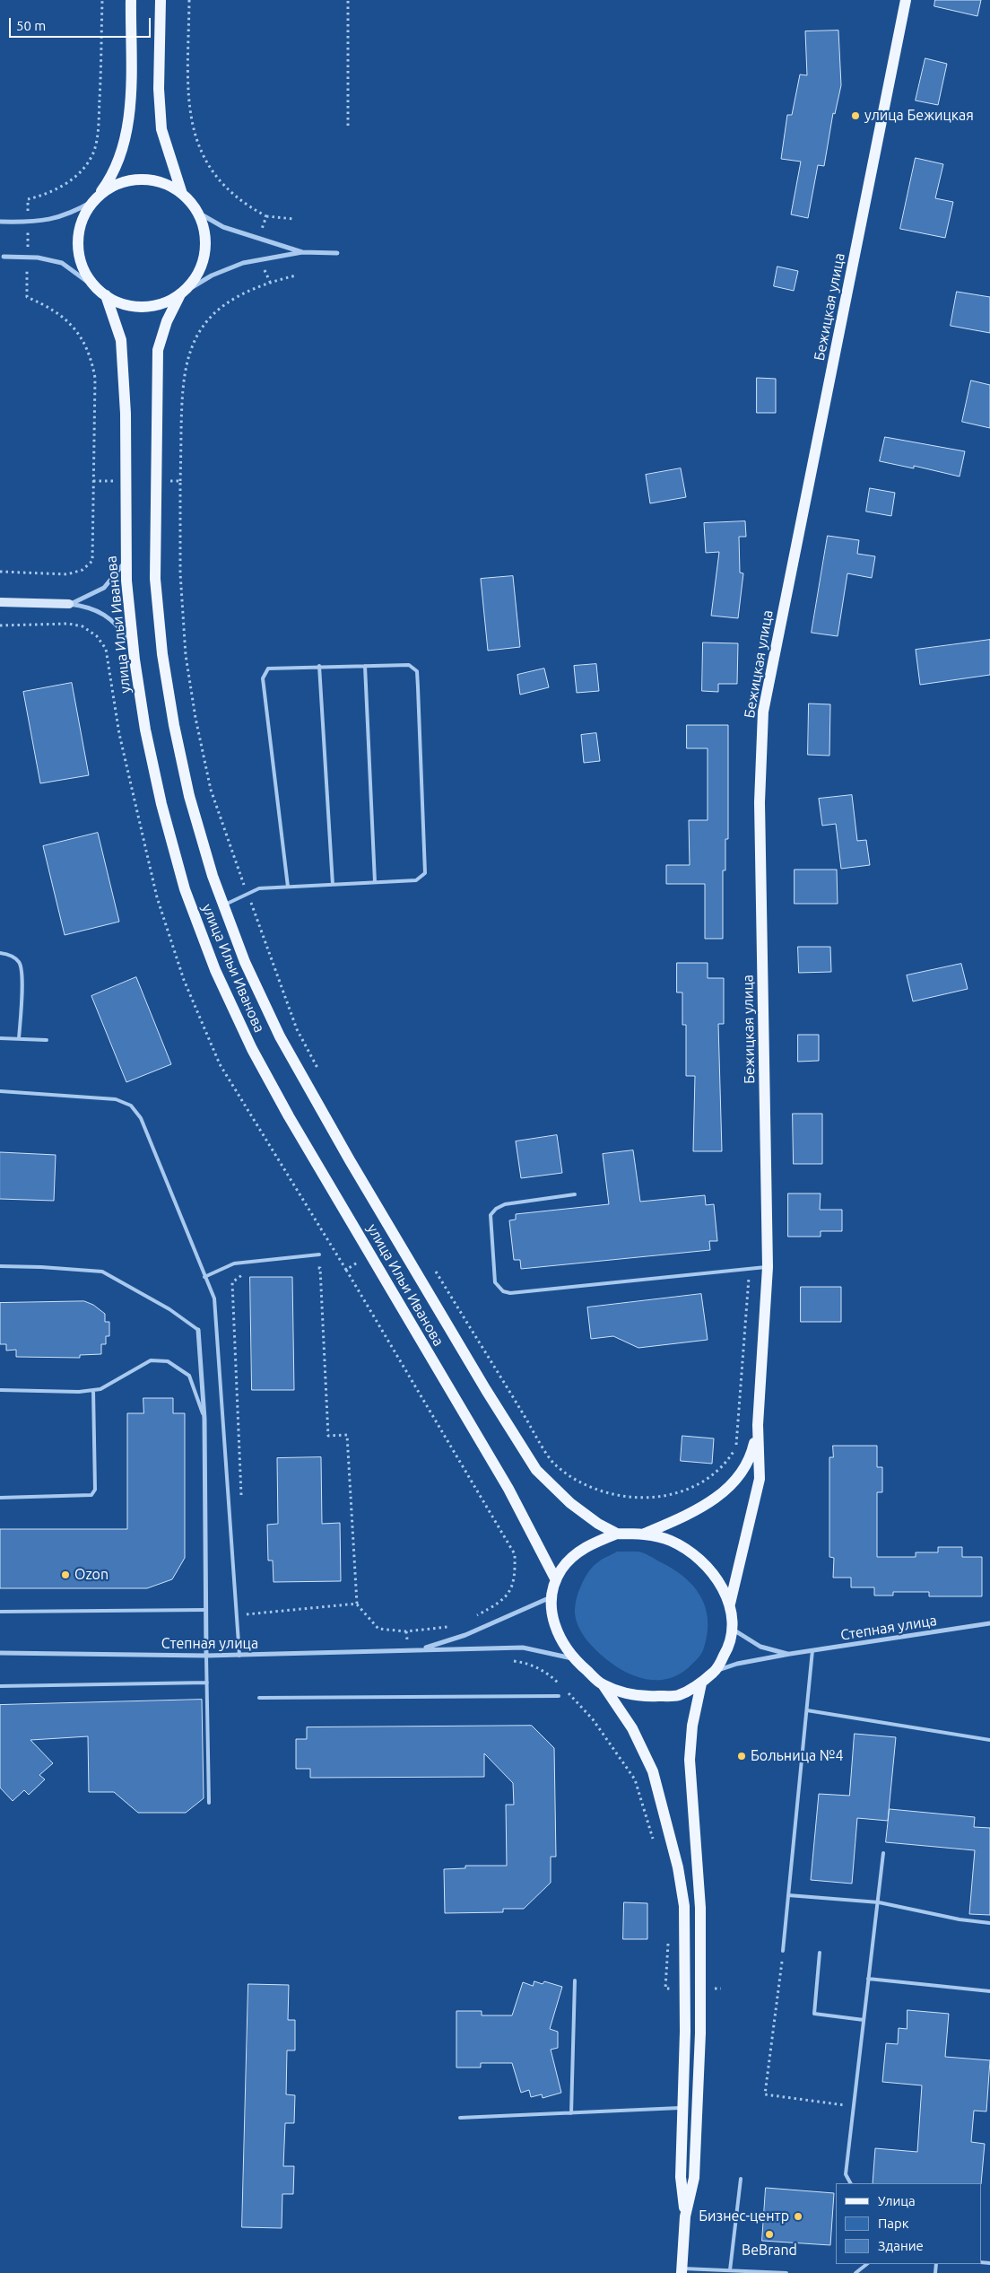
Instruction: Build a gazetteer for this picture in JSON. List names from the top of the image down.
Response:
{
  "streets": {
    "main road": ["Бежицкая улица", "улица Ильи Иванова"],
    "street": ["Степная улица"]
  },
  "places": [
    "улица Бежицкая",
    "Ozon",
    "Больница №4",
    "Бизнес-центр",
    "BeBrand"
  ],
  "legend": ["Улица", "Парк", "Здание"],
  "scale_bar": "50 m"
}
